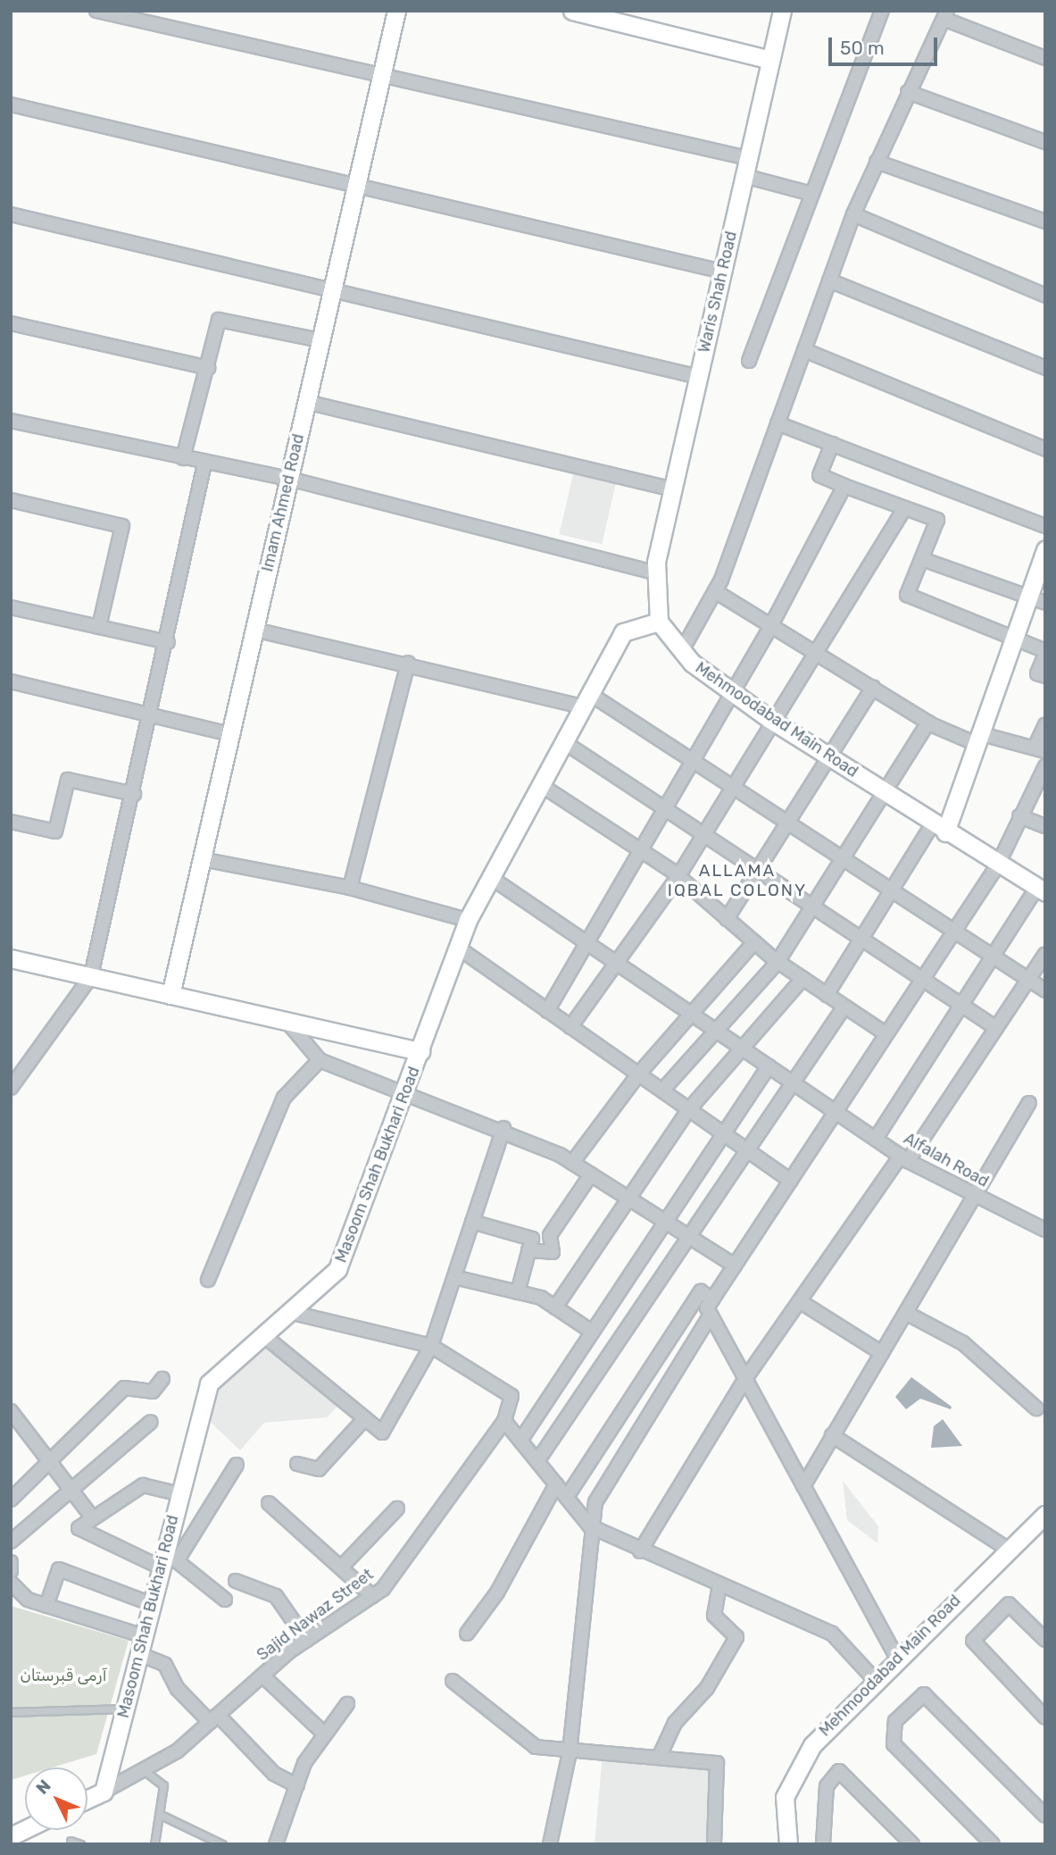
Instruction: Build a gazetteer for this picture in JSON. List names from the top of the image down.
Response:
{
  "streets": {
    "street": [
      "Waris Shah Road",
      "Imam Ahmed Road",
      "Mehmoodabad Main Road",
      "Alfalah Road",
      "Masoom Shah Bukhari Road",
      "Sajid Nawaz Street"
    ]
  },
  "crossings": [
    ["Mehmoodabad Main Road", "Masoom Shah Bukhari Road"],
    ["Alfalah Road", "Masoom Shah Bukhari Road"],
    ["Masoom Shah Bukhari Road", "Sajid Nawaz Street"]
  ],
  "districts": ["ALLAMA IQBAL COLONY"],
  "parks": ["آرمی قبرستان"],
  "scale_bar": "50 m",
  "north": "top left"
}
